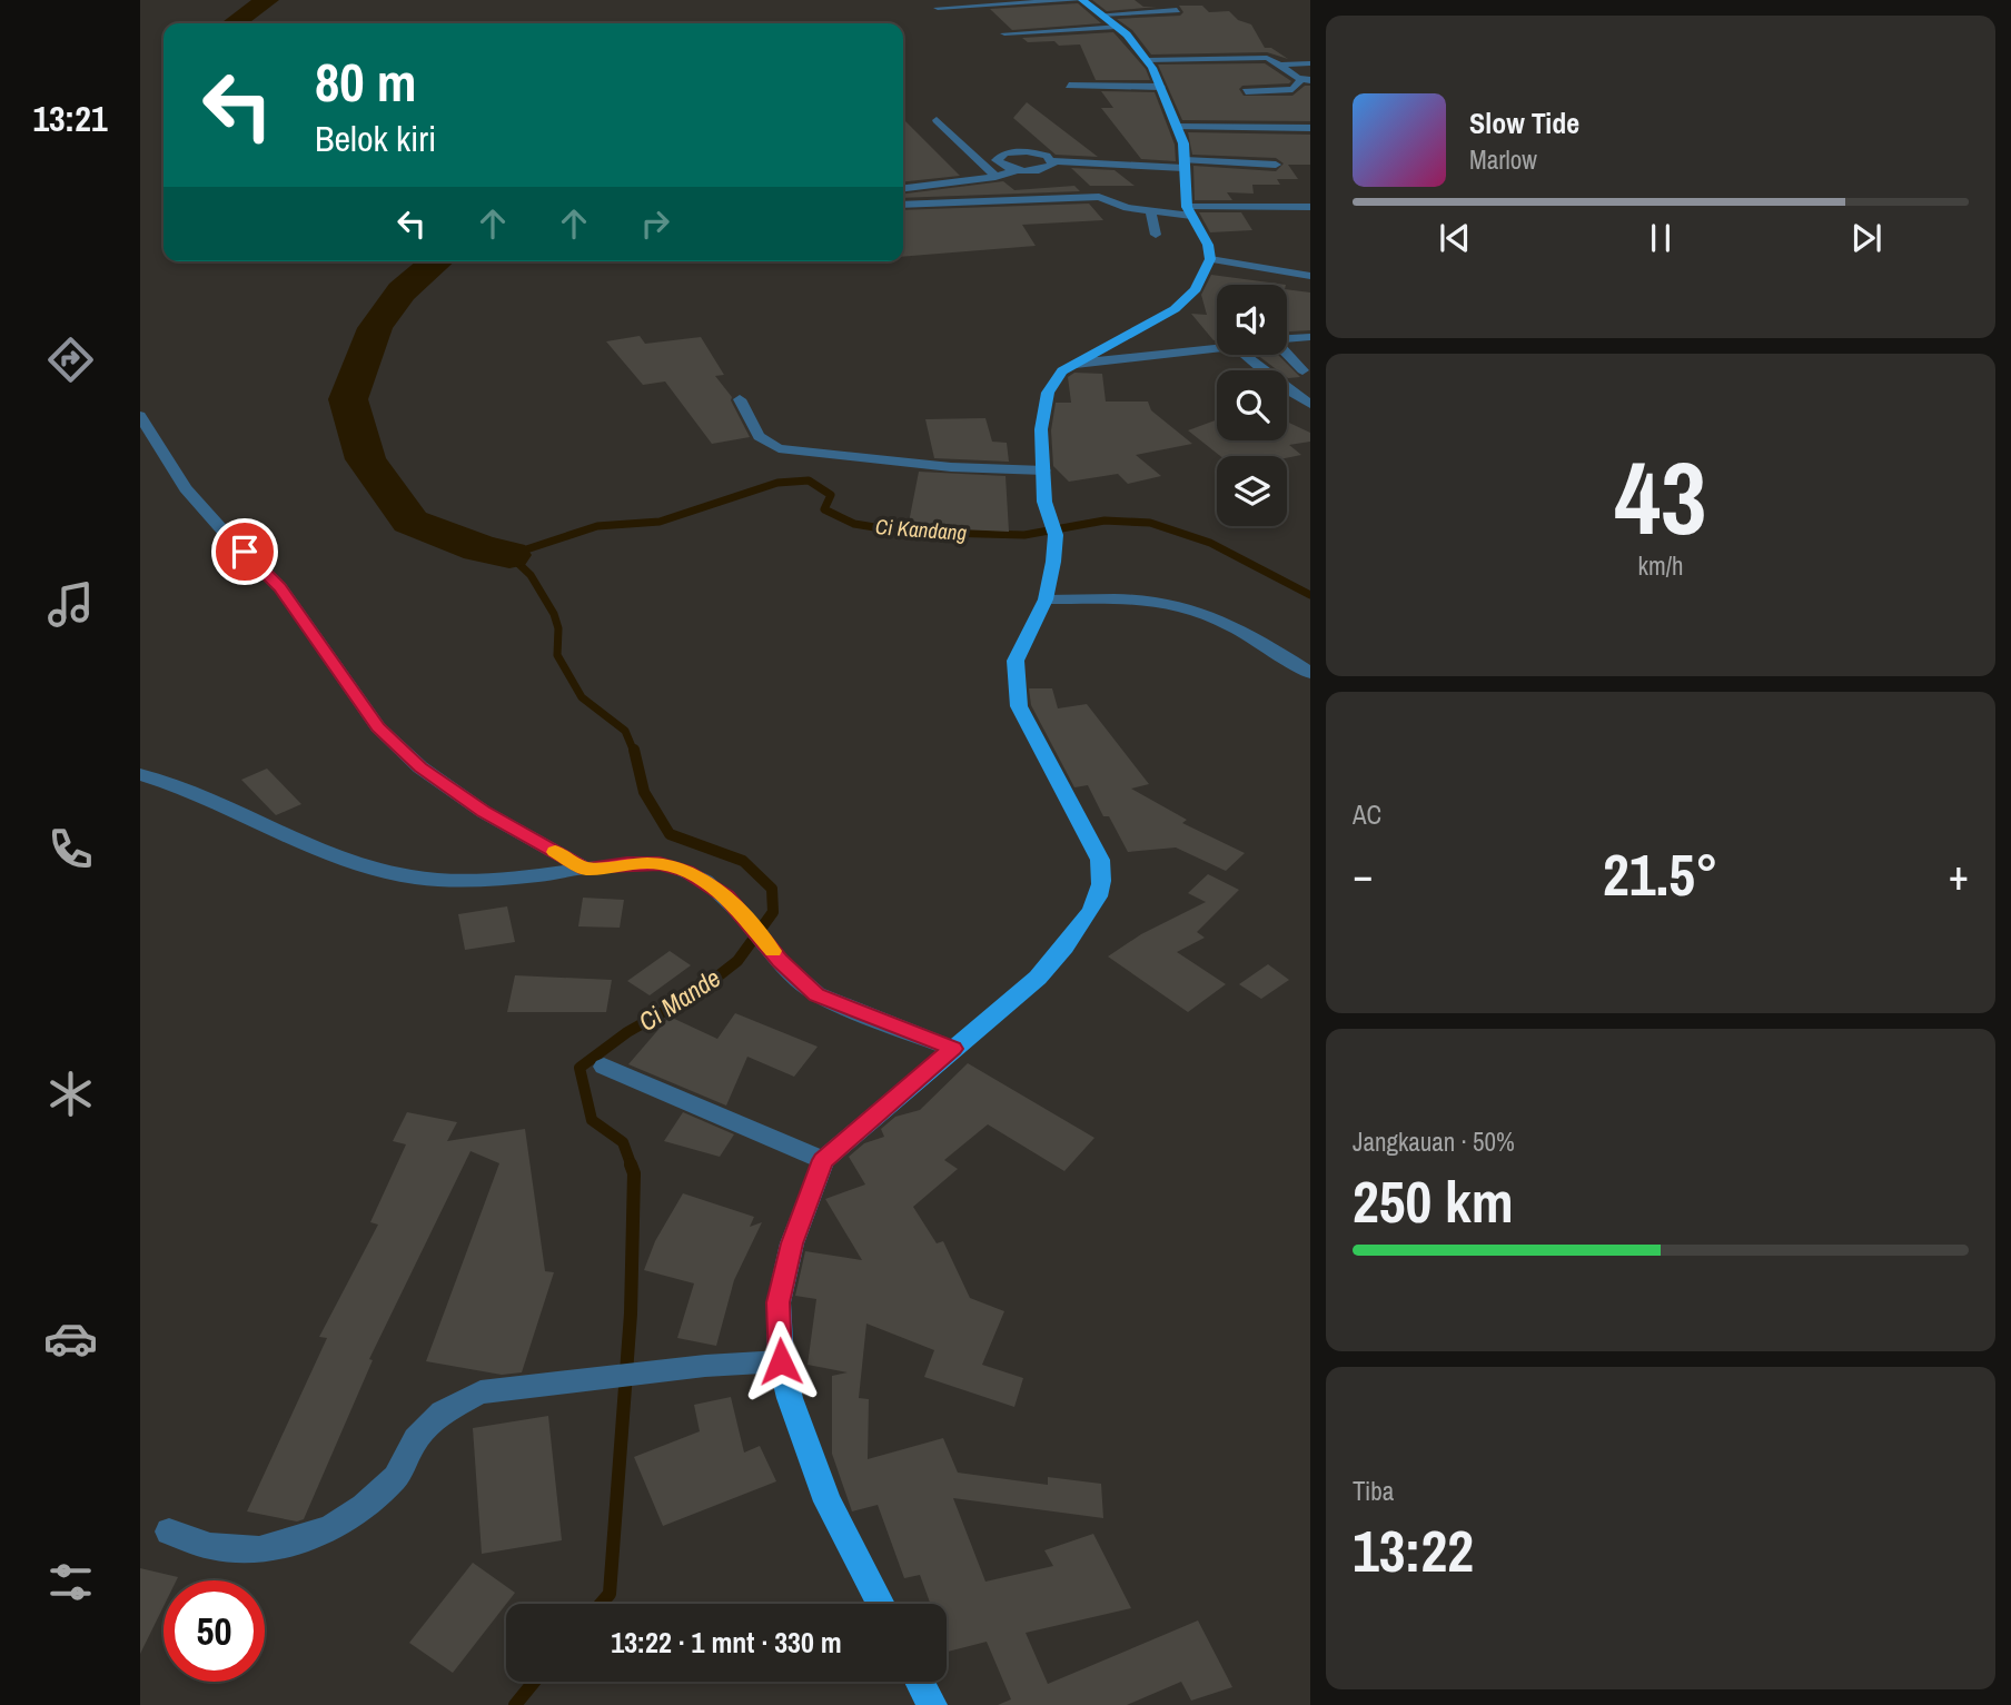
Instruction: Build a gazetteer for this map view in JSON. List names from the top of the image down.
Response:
{
  "water": ["Ci Kandang", "Ci Mande"],
  "page": {
    "tabs": "13:21",
    "turn": ["80 m", "Belok kiri"],
    "song": ["Slow Tide", "Marlow"],
    "tile": [
      ["43", "km/h"],
      "AC",
      ["Jangkauan · 50%", "250 km"],
      ["Tiba", "13:22"]
    ],
    "heat": ["−", "21.5°", "+"],
    "limit": "50",
    "trip": "13:22 · 1 mnt · 330 m"
  }
}
